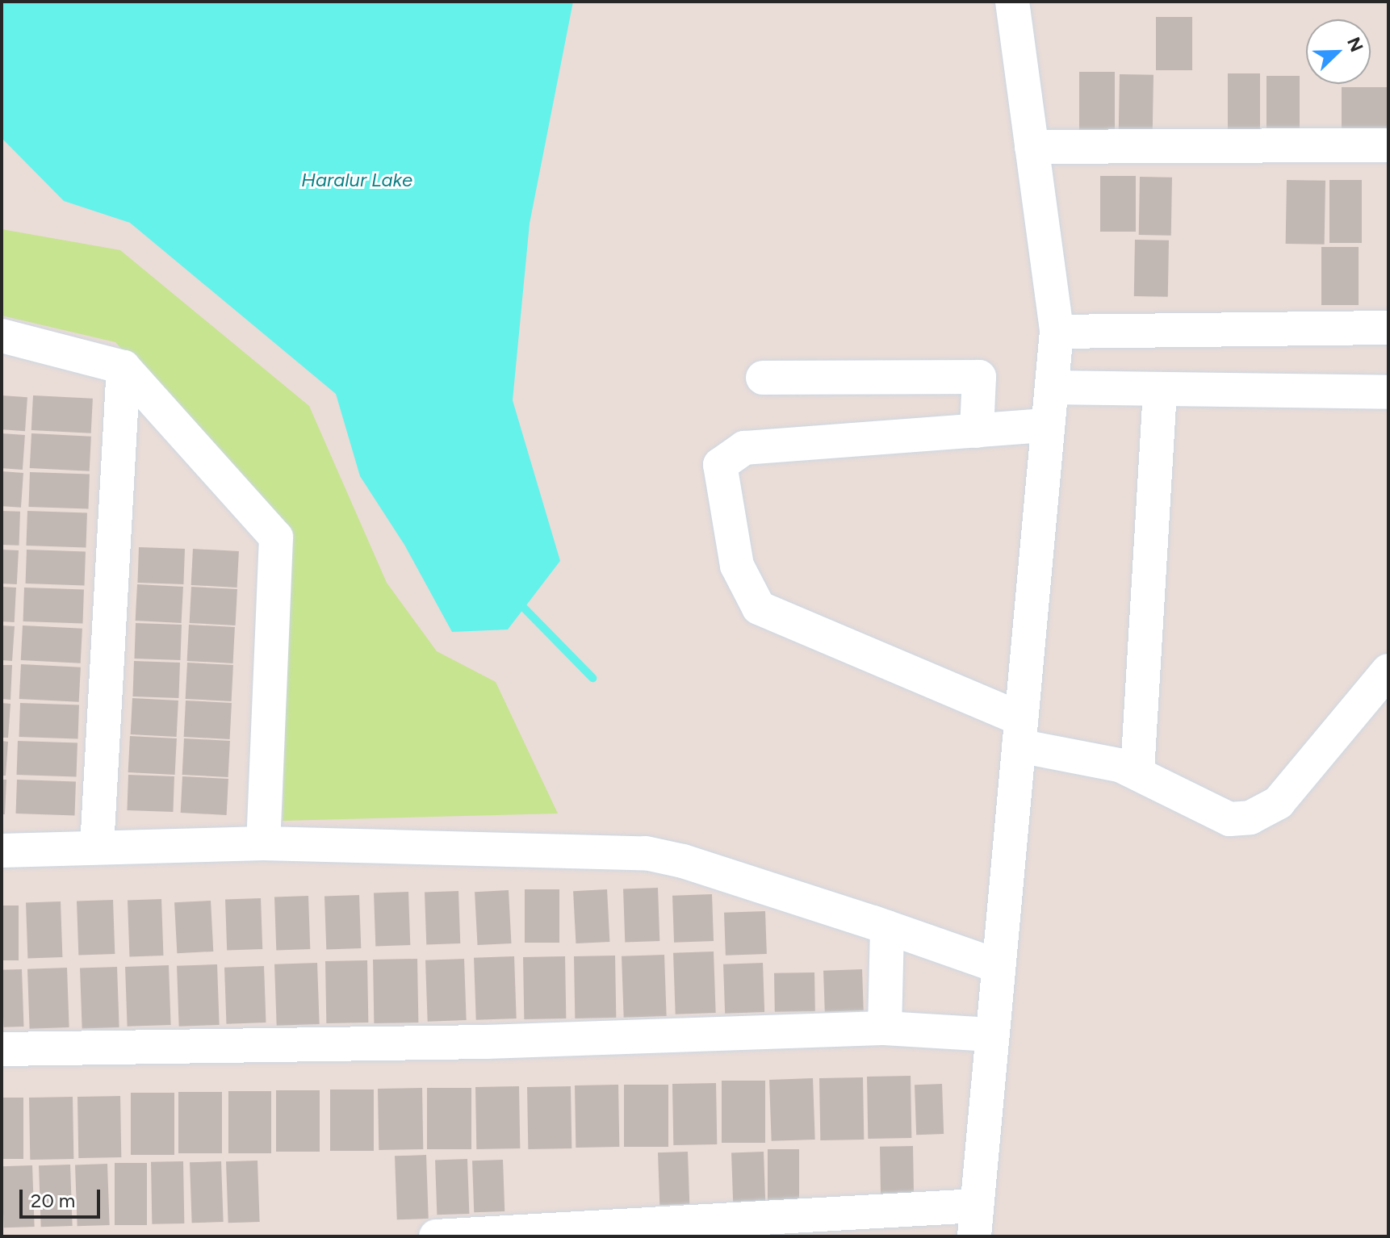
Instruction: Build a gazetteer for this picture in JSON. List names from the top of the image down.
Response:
{
  "water": ["Haralur Lake"],
  "scale_bar": "20 m",
  "north": "top right"
}
